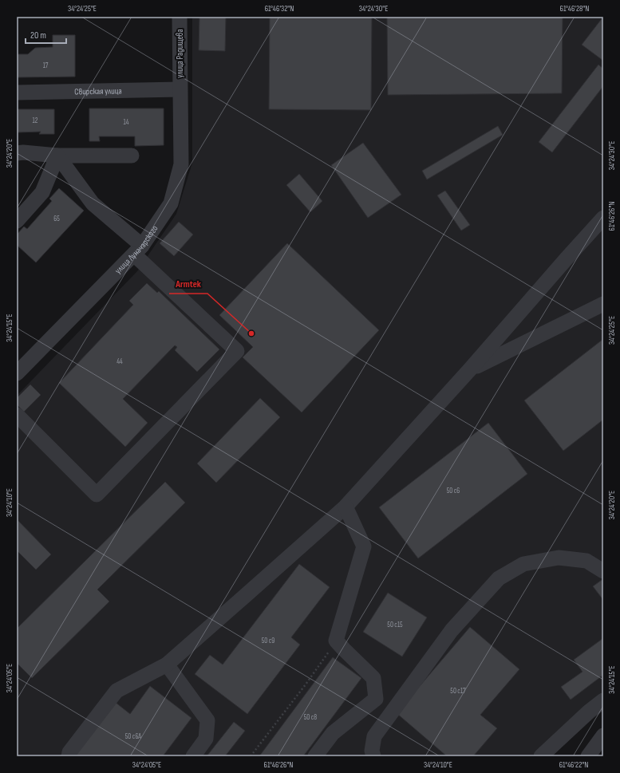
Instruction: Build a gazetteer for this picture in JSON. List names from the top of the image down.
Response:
{
  "streets": {
    "street": ["улица Радищева", "Свирская улица", "улица Луначарского"]
  },
  "crossings": [
    ["улица Радищева", "Свирская улица"],
    ["улица Радищева", "улица Луначарского"],
    ["Свирская улица", "улица Луначарского"]
  ],
  "places": ["Armtek"],
  "house_numbers": [
    "17",
    "12",
    "14",
    "65",
    "44",
    "50 с6",
    "50 с15",
    "50 с9",
    "50 с17",
    "50 с8",
    "50 с6А"
  ],
  "scale_bar": "20 m",
  "coordinates": [
    "34°24'25\"E",
    "61°46'32\"N",
    "34°24'30\"E",
    "61°46'28\"N",
    "34°24'20\"E",
    "61°46'26\"N",
    "34°24'15\"E",
    "34°24'10\"E",
    "34°24'05\"E",
    "61°46'22\"N"
  ]
}
